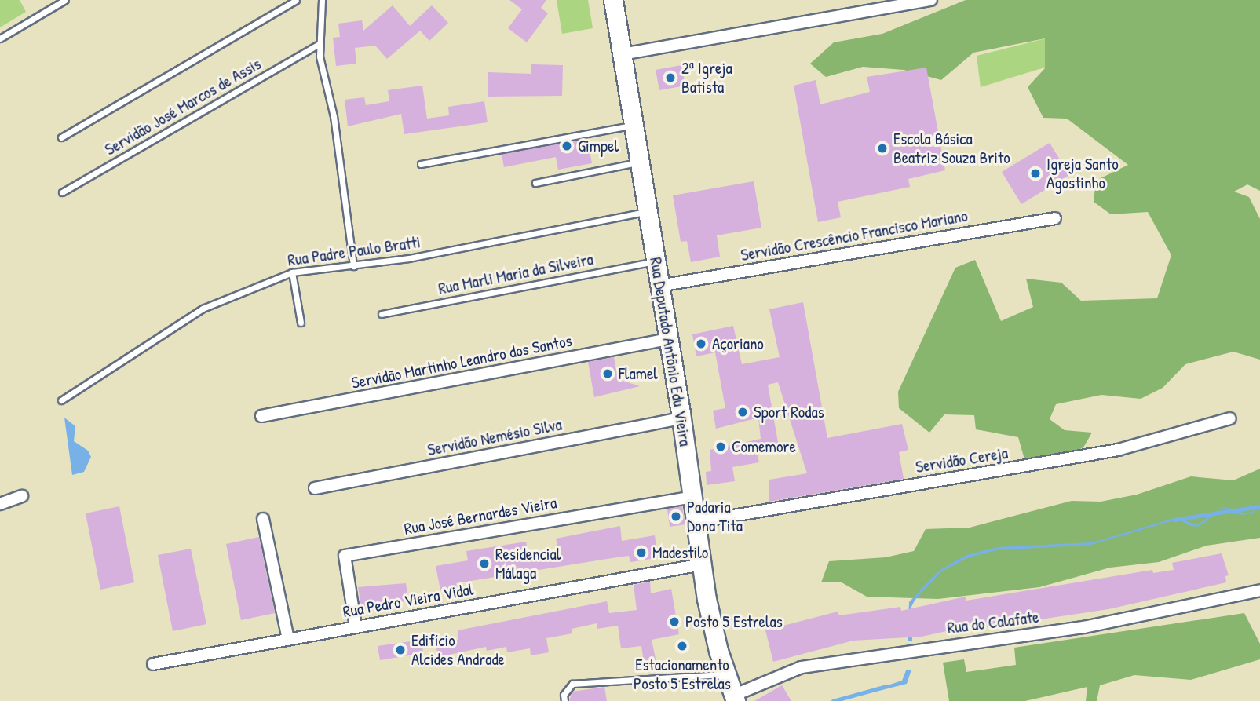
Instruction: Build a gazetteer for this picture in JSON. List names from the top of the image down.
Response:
{
  "streets": {
    "main road": ["Rua Deputado Antônio Edu Vieira"],
    "street": [
      "Servidão Crescêncio Francisco Mariano",
      "Servidão Martinho Leandro dos Santos",
      "Servidão Nemésio Silva",
      "Servidão Cereja",
      "Rua José Bernardes Vieira",
      "Rua Pedro Vieira Vidal",
      "Rua do Calafate"
    ],
    "lane": ["Servidão José Marcos de Assis", "Rua Padre Paulo Bratti", "Rua Marli Maria da Silveira"]
  },
  "crossings": [
    ["Servidão Crescêncio Francisco Mariano", "Rua Deputado Antônio Edu Vieira"],
    ["Rua Padre Paulo Bratti", "Rua Deputado Antônio Edu Vieira"],
    ["Rua Marli Maria da Silveira", "Rua Deputado Antônio Edu Vieira"],
    ["Rua Deputado Antônio Edu Vieira", "Servidão Martinho Leandro dos Santos"],
    ["Rua Deputado Antônio Edu Vieira", "Servidão Nemésio Silva"],
    ["Rua Deputado Antônio Edu Vieira", "Servidão Cereja"],
    ["Rua Deputado Antônio Edu Vieira", "Rua José Bernardes Vieira"],
    ["Rua Deputado Antônio Edu Vieira", "Rua Pedro Vieira Vidal"],
    ["Rua Deputado Antônio Edu Vieira", "Rua do Calafate"],
    ["Rua José Bernardes Vieira", "Rua Pedro Vieira Vidal"]
  ],
  "places": [
    "2ª Igreja Batista",
    "Gimpel",
    "Escola Básica Beatriz Souza Brito",
    "Igreja Santo Agostinho",
    "Açoriano",
    "Flamel",
    "Sport Rodas",
    "Comemore",
    "Padaria Dona Tita",
    "Madestilo",
    "Residencial Málaga",
    "Posto 5 Estrelas",
    "Estacionamento Posto 5 Estrelas",
    "Edifício Alcides Andrade"
  ]
}
